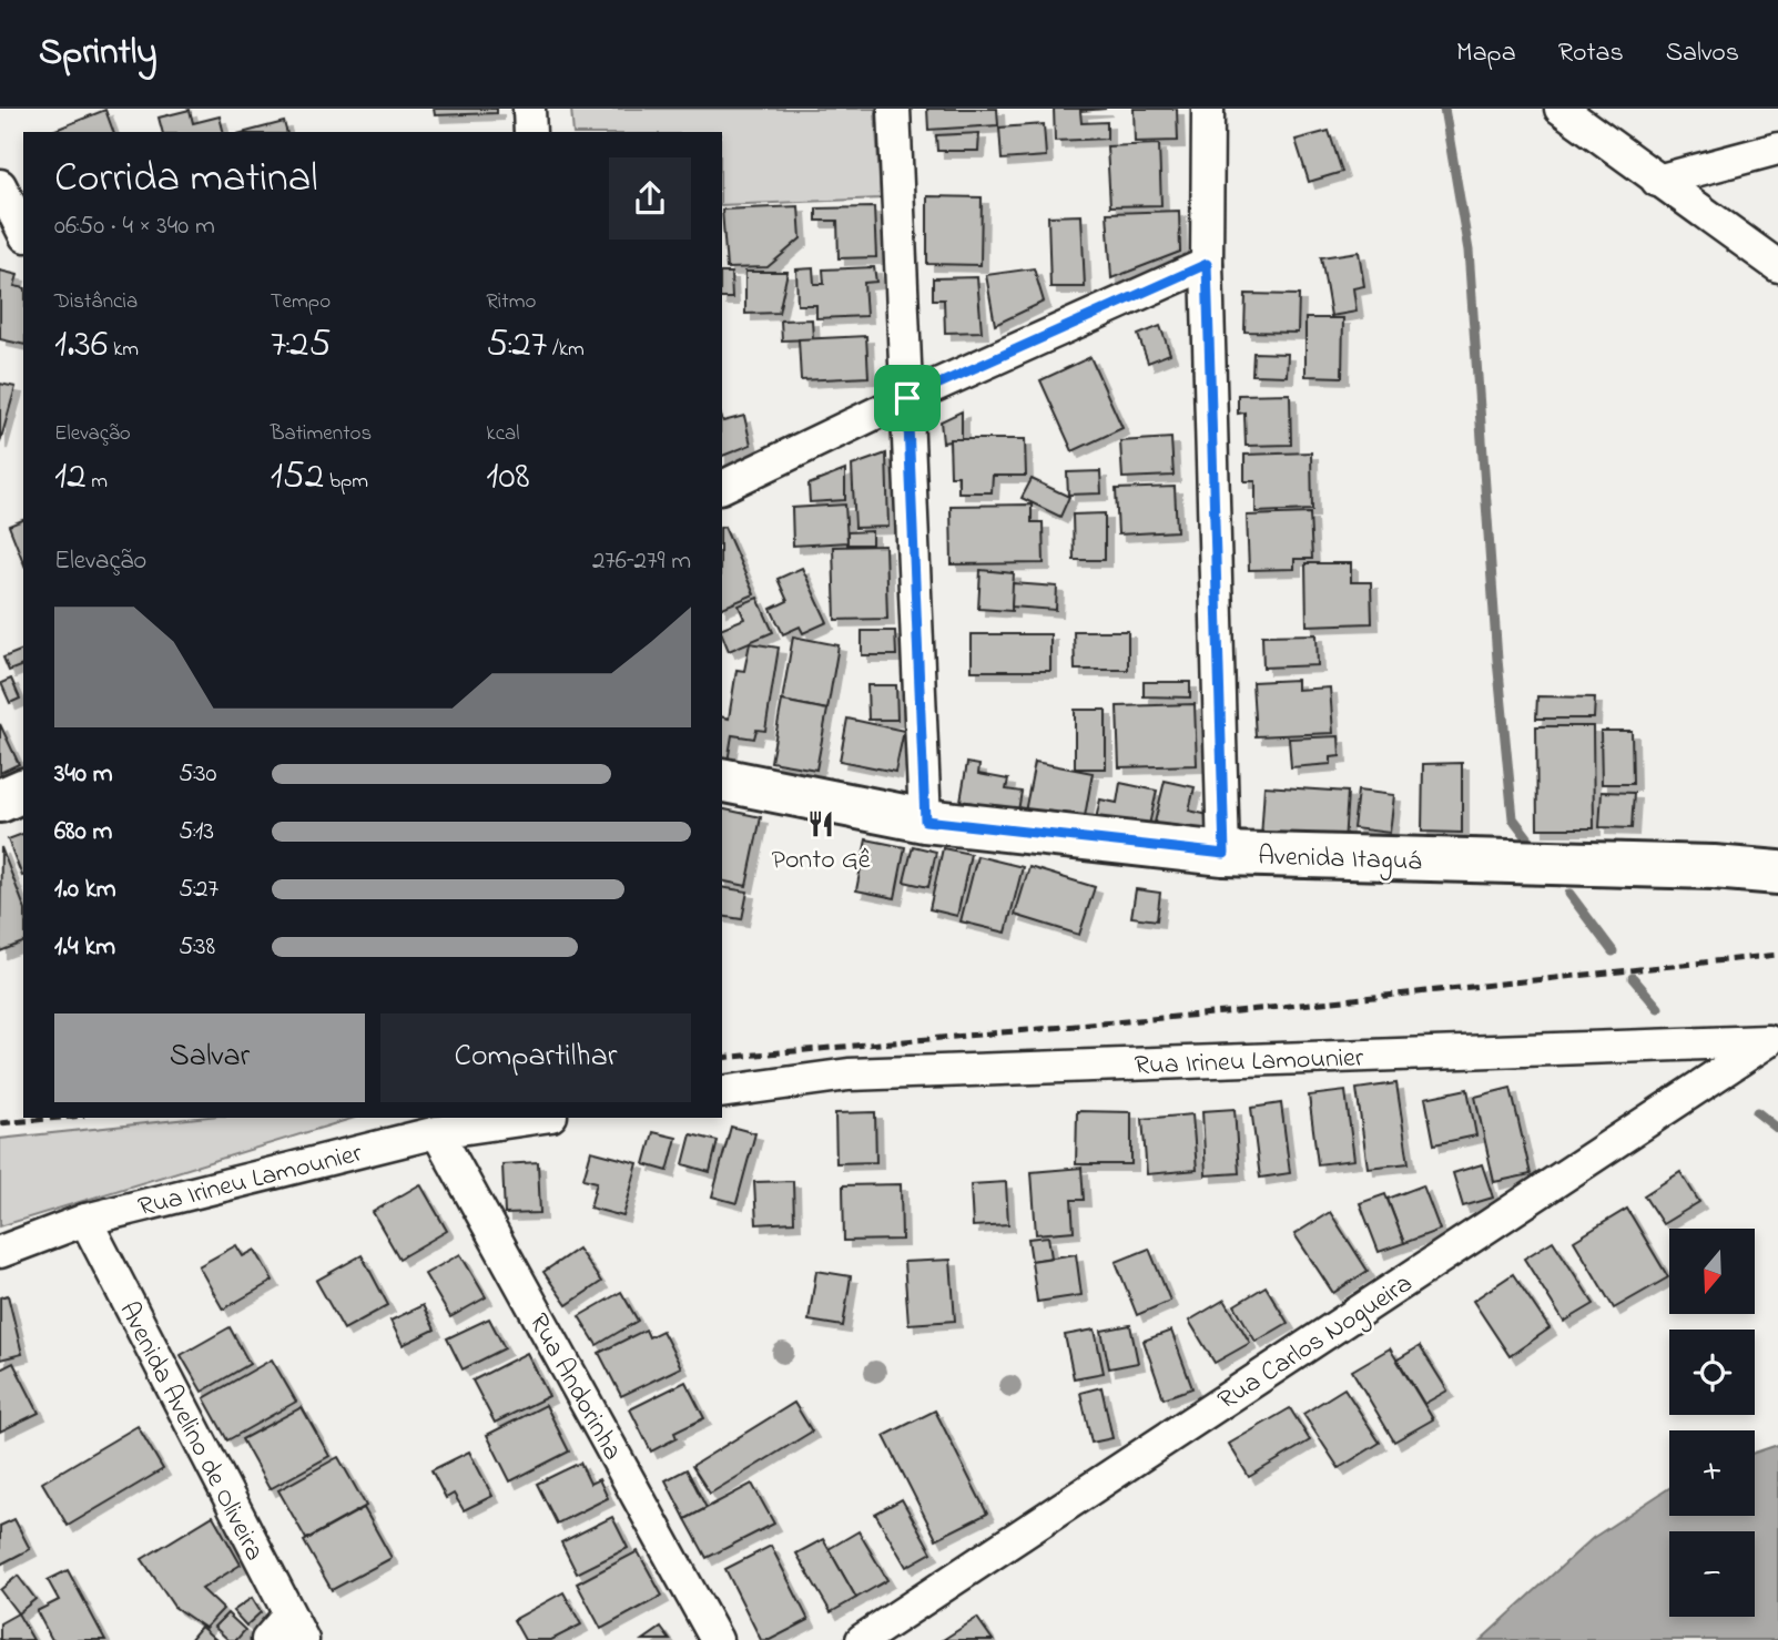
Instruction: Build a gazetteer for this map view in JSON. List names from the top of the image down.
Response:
{
  "streets": {
    "main road": ["Avenida Itaguá"],
    "street": [
      "Rua Irineu Lamounier",
      "Rua Carlos Nogueira",
      "Rua Andorinha",
      "Avenida Avelino de Oliveira"
    ]
  },
  "crossings": [
    ["Rua Irineu Lamounier", "Rua Carlos Nogueira"],
    ["Rua Irineu Lamounier", "Rua Andorinha"],
    ["Rua Irineu Lamounier", "Avenida Avelino de Oliveira"]
  ],
  "places": {
    "restaurant": ["Ponto Gê"]
  },
  "north": "bottom",
  "page": {
    "header": "Sprintly",
    "nav": ["Mapa", "Rotas", "Salvos"],
    "heading": ["Corrida matinal", "06:50 · 4 × 340 m"],
    "stats": [
      ["Distância", "1.36 km"],
      ["Tempo", "7:25"],
      ["Ritmo", "5:27 /km"],
      ["Elevação", "12 m"],
      ["Batimentos", "152 bpm"],
      ["kcal", "108"]
    ],
    "chart": ["Elevação", "276–279 m"],
    "list": [
      {
        "name": "340 m",
        "note": "5:30"
      },
      {
        "name": "680 m",
        "note": "5:13"
      },
      {
        "name": "1.0 km",
        "note": "5:27"
      },
      {
        "name": "1.4 km",
        "note": "5:38"
      }
    ],
    "buttons": ["Salvar", "Compartilhar"],
    "map_buttons": ["+", "−"]
  }
}
